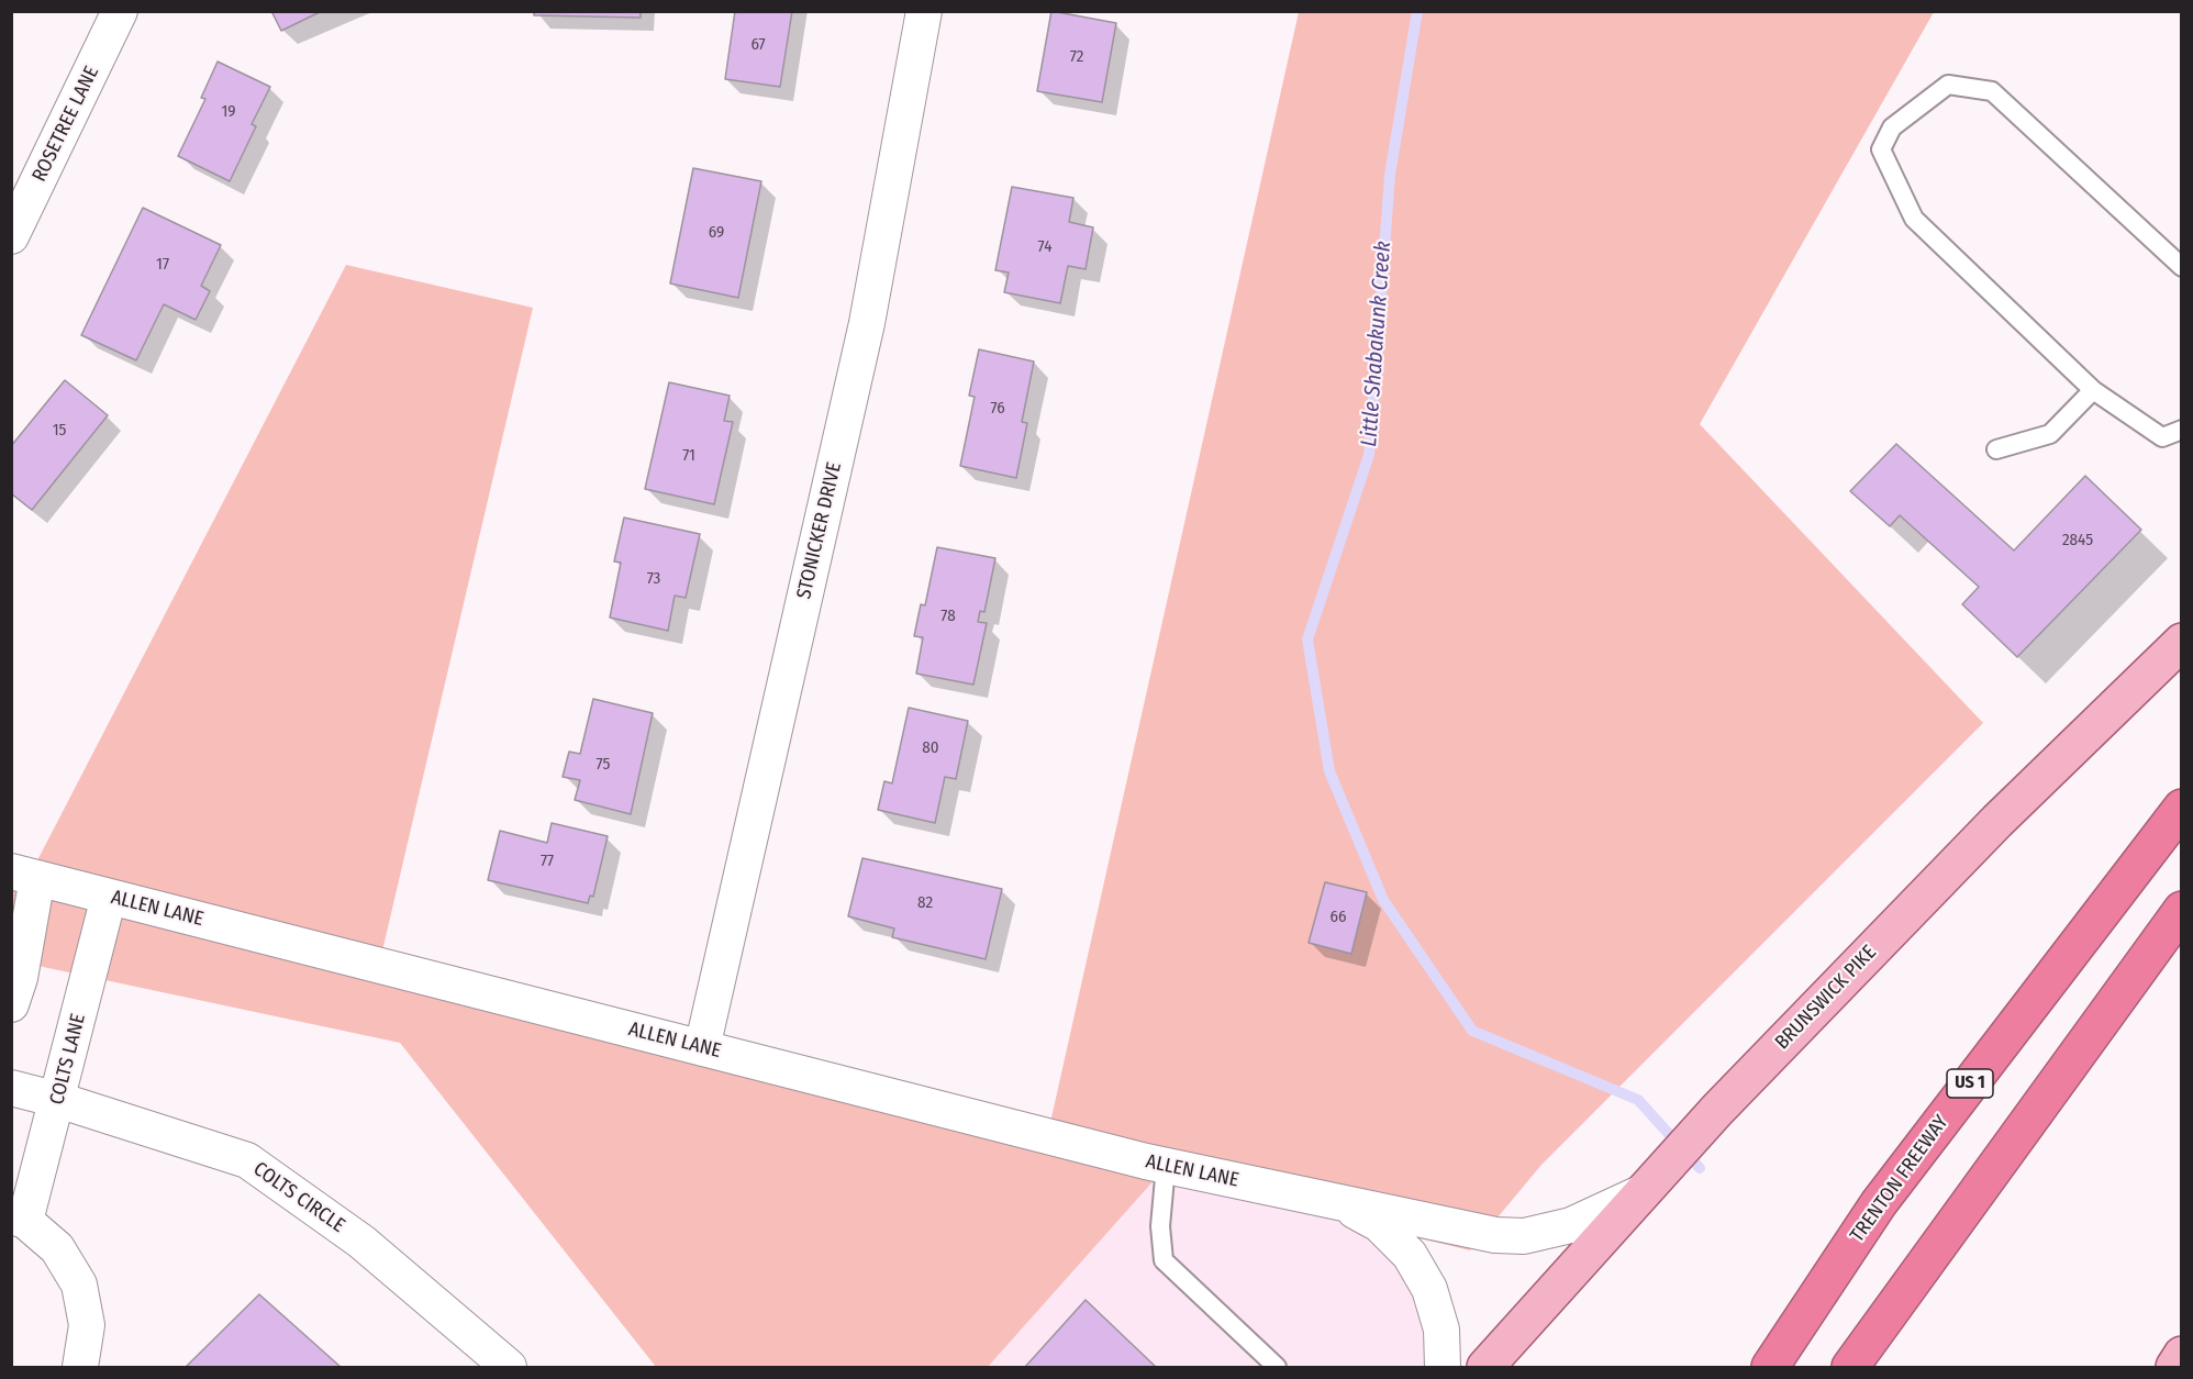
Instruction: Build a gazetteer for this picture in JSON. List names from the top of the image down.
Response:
{
  "streets": {
    "highway": ["US 1", "TRENTON FREEWAY"],
    "main road": ["BRUNSWICK PIKE"],
    "street": [
      "ROSETREE LANE",
      "STONICKER DRIVE",
      "ALLEN LANE",
      "COLTS LANE",
      "COLTS CIRCLE"
    ]
  },
  "crossings": [
    ["STONICKER DRIVE", "ALLEN LANE"],
    ["ALLEN LANE", "BRUNSWICK PIKE"],
    ["ALLEN LANE", "COLTS LANE"],
    ["COLTS LANE", "COLTS CIRCLE"]
  ],
  "water": ["Little Shabakunk Creek"],
  "house_numbers": [
    "67",
    "72",
    "19",
    "69",
    "74",
    "17",
    "76",
    "15",
    "71",
    "2845",
    "73",
    "78",
    "80",
    "75",
    "77",
    "82",
    "66"
  ]
}
